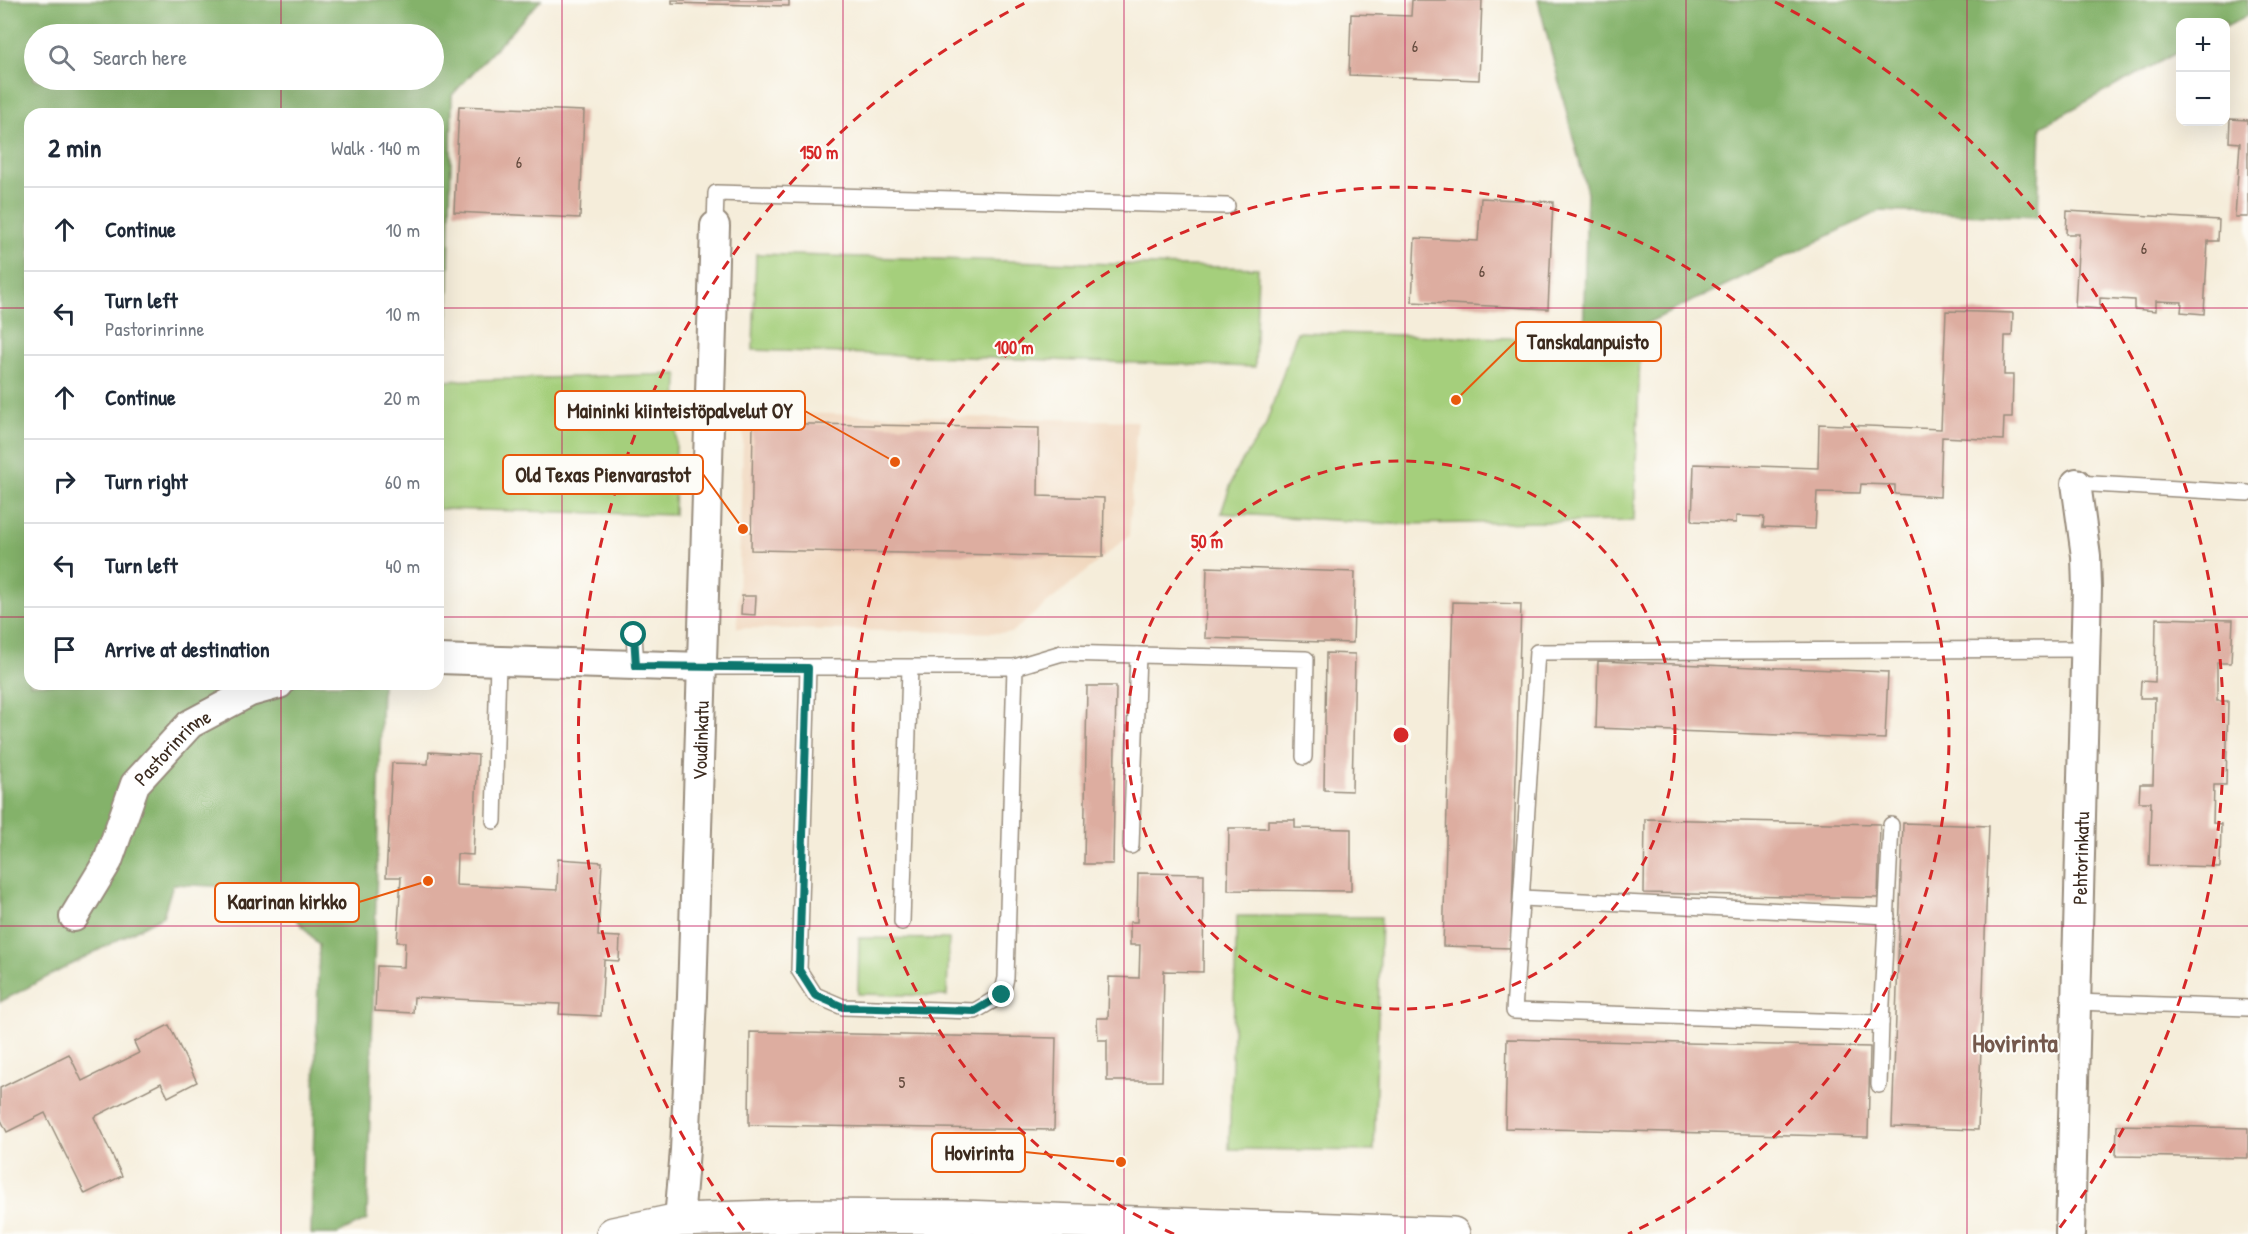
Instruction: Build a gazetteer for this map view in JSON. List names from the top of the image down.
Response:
{
  "streets": {
    "street": ["Voudinkatu", "Pastorinrinne", "Pehtorinkatu"]
  },
  "districts": ["Hovirinta"],
  "places": [
    "Tanskalanpuisto",
    "Maininki kiinteistöpalvelut OY",
    "Old Texas Pienvarastot",
    "Kaarinan kirkko",
    "Hovirinta"
  ],
  "house_numbers": [
    "6",
    "6",
    "6",
    "6",
    "5"
  ],
  "page": {
    "map_buttons": ["+", "−"],
    "search": "Search here",
    "heading": ["2 min", "Walk · 140 m"],
    "list": [
      ["Continue", "10 m"],
      ["Turn left", "Pastorinrinne", "10 m"],
      ["Continue", "20 m"],
      ["Turn right", "60 m"],
      ["Turn left", "40 m"],
      "Arrive at destination"
    ]
  },
  "rings": ["150 m", "100 m", "50 m"]
}
